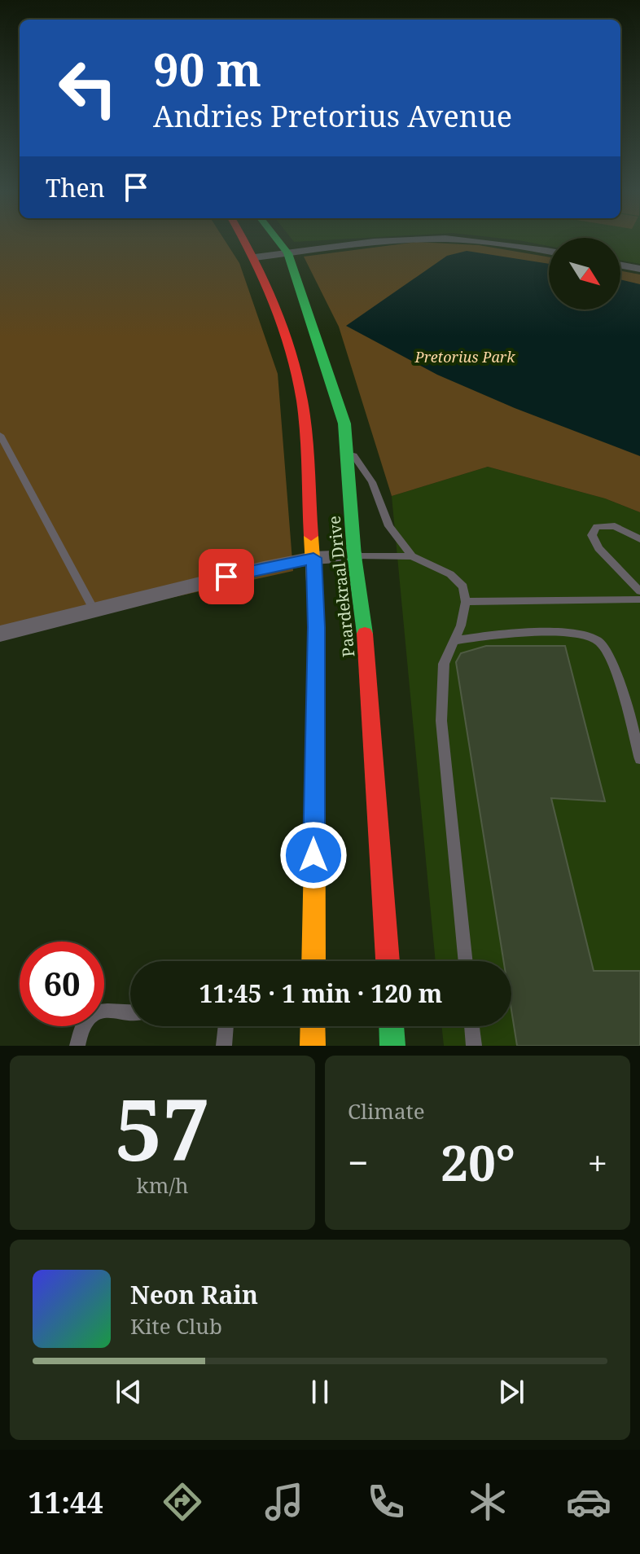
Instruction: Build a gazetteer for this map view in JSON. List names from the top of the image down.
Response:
{
  "streets": {
    "main road": ["Paardekraal Drive"]
  },
  "parks": ["Pretorius Park"],
  "north": "bottom right",
  "page": {
    "turn": ["90 m", "Andries Pretorius Avenue"],
    "then": "Then",
    "limit": "60",
    "trip": "11:45 · 1 min · 120 m",
    "tile": [
      ["57", "km/h"],
      "Climate"
    ],
    "heat": ["−", "20°", "+"],
    "song": ["Neon Rain", "Kite Club"],
    "tabs": "11:44"
  }
}
